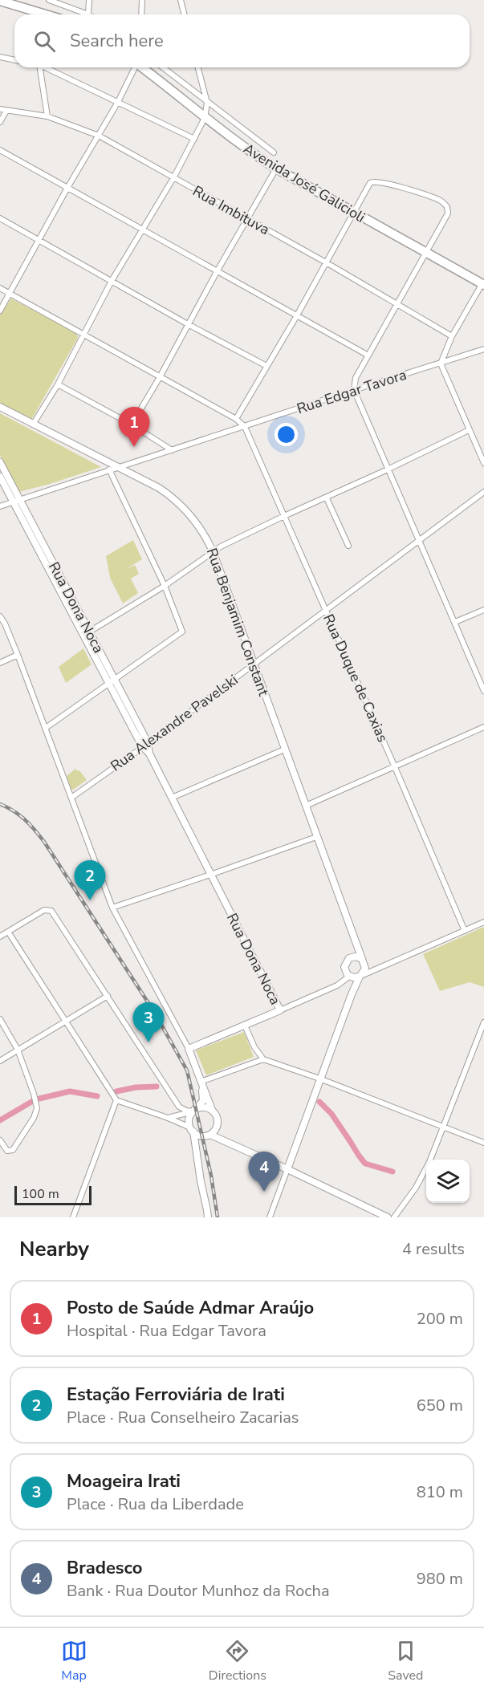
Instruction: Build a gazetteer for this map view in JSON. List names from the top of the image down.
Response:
{
  "streets": {
    "highway": ["Avenida José Galicioli"],
    "main road": ["Rua Benjamim Constant"],
    "street": [
      "Rua Imbituva",
      "Rua Edgar Tavora",
      "Rua Dona Noca",
      "Rua Duque de Caxias",
      "Rua Alexandre Pavelski"
    ]
  },
  "crossings": [
    ["Rua Edgar Tavora", "Rua Dona Noca"],
    ["Rua Edgar Tavora", "Rua Benjamim Constant"],
    ["Rua Edgar Tavora", "Rua Duque de Caxias"],
    ["Rua Dona Noca", "Rua Alexandre Pavelski"],
    ["Rua Benjamim Constant", "Rua Alexandre Pavelski"],
    ["Rua Duque de Caxias", "Rua Alexandre Pavelski"]
  ],
  "scale_bar": "100 m",
  "page": {
    "search": "Search here",
    "pins": [
      "1",
      "2",
      "3",
      "4"
    ],
    "scale": "100 m",
    "heading": ["Nearby", "4 results"],
    "list": [
      {
        "mark": "1",
        "name": "Posto de Saúde Admar Araújo",
        "note": "Hospital · Rua Edgar Tavora",
        "value": "200 m"
      },
      {
        "mark": "2",
        "name": "Estação Ferroviária de Irati",
        "note": "Place · Rua Conselheiro Zacarias",
        "value": "650 m"
      },
      {
        "mark": "3",
        "name": "Moageira Irati",
        "note": "Place · Rua da Liberdade",
        "value": "810 m"
      },
      {
        "mark": "4",
        "name": "Bradesco",
        "note": "Bank · Rua Doutor Munhoz da Rocha",
        "value": "980 m"
      }
    ],
    "nav": ["Map", "Directions", "Saved"]
  }
}
